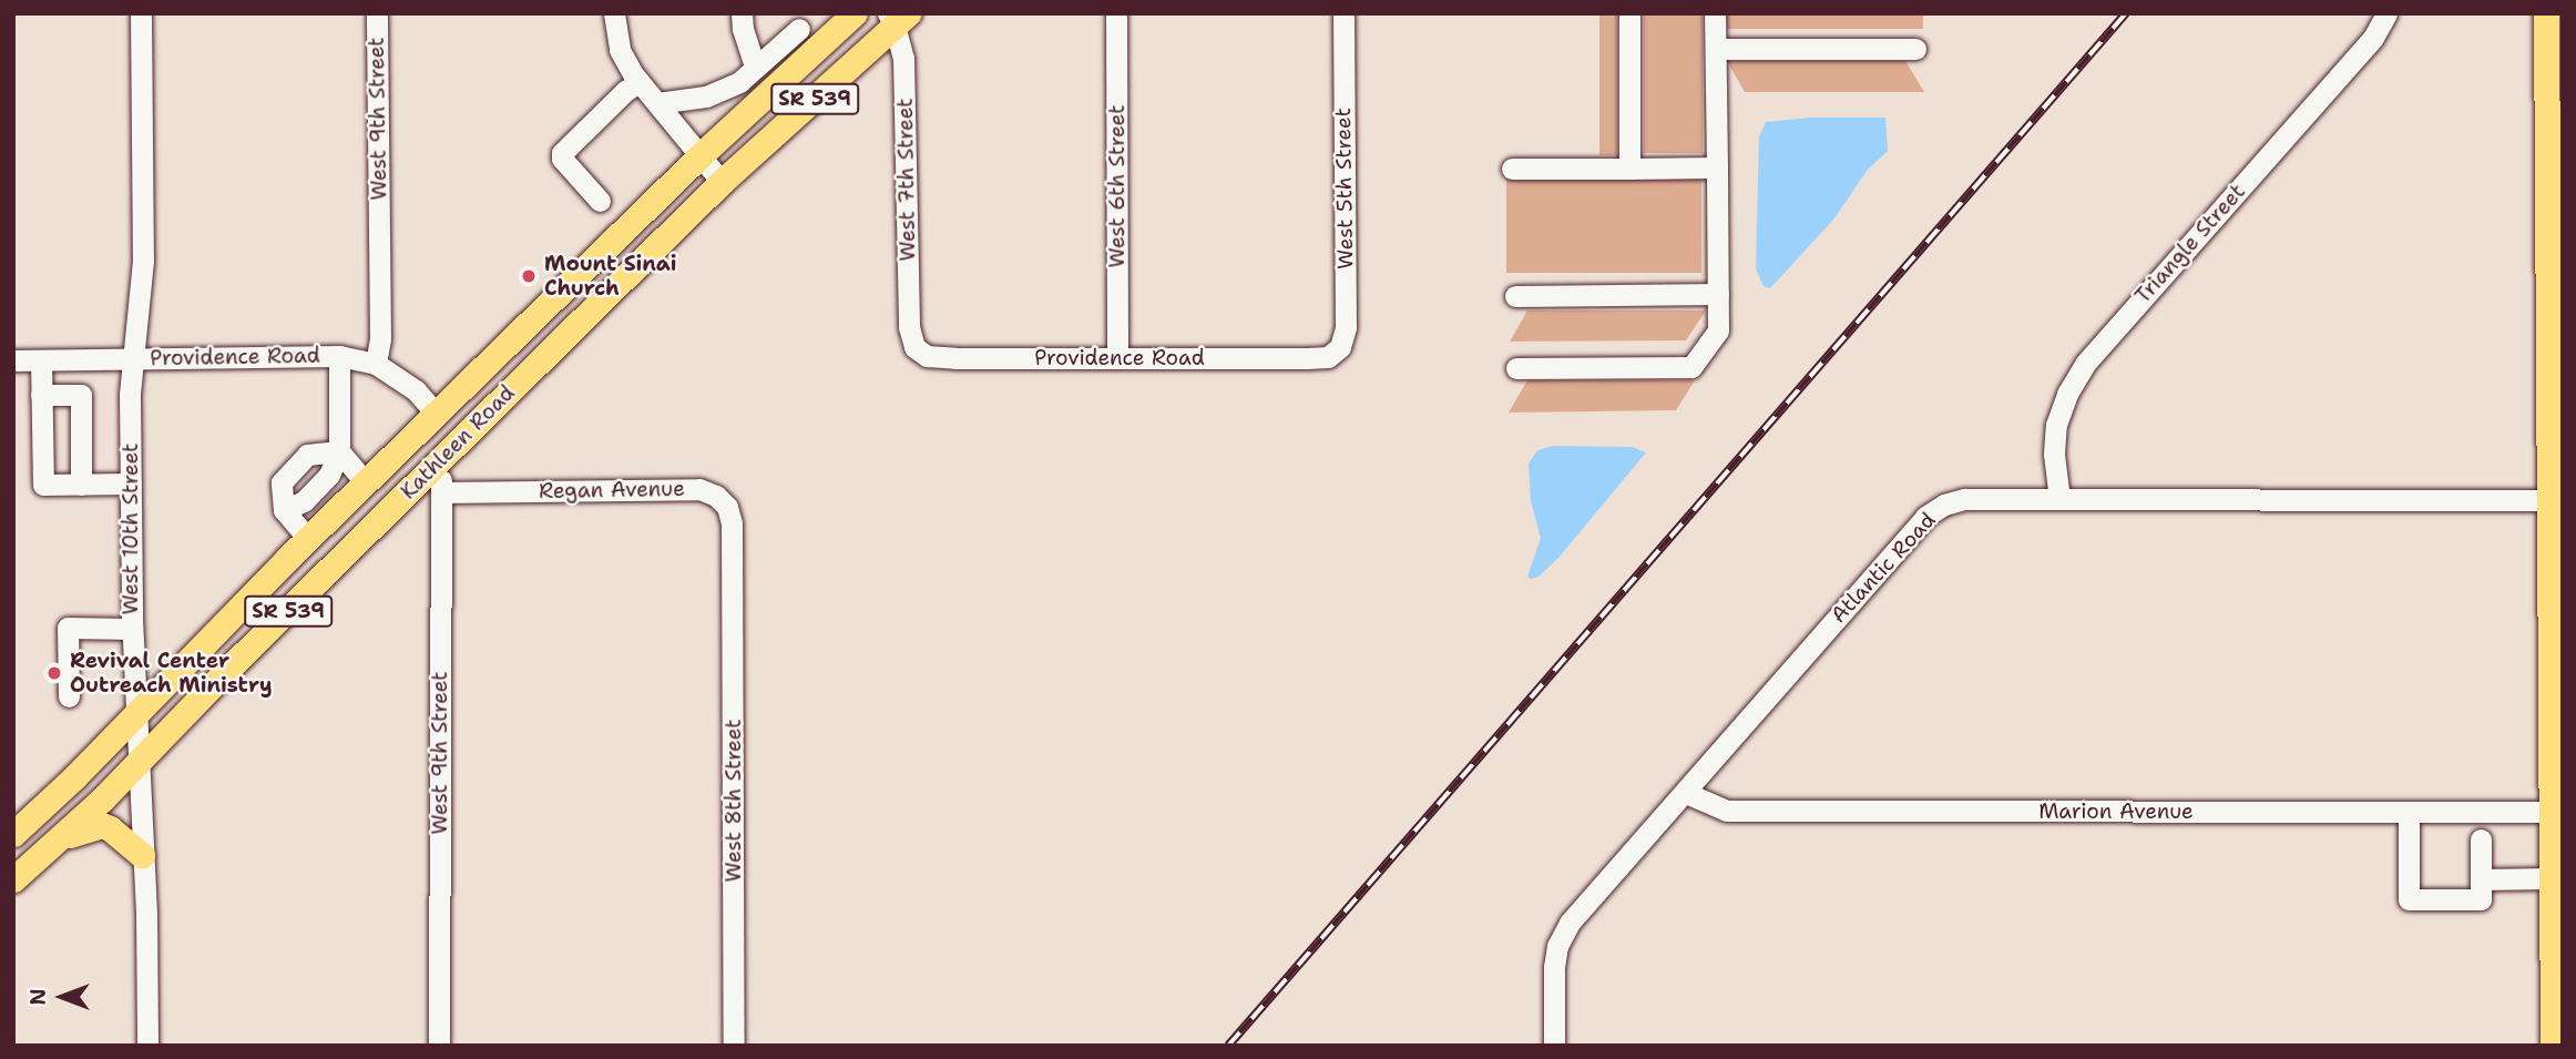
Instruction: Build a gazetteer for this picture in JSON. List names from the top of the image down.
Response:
{
  "streets": {
    "main road": ["SR 539", "Kathleen Road"],
    "street": [
      "West 9th Street",
      "West 7th Street",
      "West 6th Street",
      "West 5th Street",
      "Triangle Street",
      "Providence Road",
      "Regan Avenue",
      "West 10th Street",
      "Atlantic Road",
      "West 8th Street",
      "Marion Avenue"
    ]
  },
  "crossings": [
    ["West 9th Street", "Providence Road"],
    ["West 9th Street", "Kathleen Road"],
    ["West 9th Street", "Regan Avenue"],
    ["West 7th Street", "Providence Road"],
    ["West 7th Street", "Kathleen Road"],
    ["West 6th Street", "Providence Road"],
    ["West 5th Street", "Providence Road"],
    ["Triangle Street", "Atlantic Road"],
    ["Providence Road", "Kathleen Road"],
    ["Providence Road", "West 10th Street"],
    ["Kathleen Road", "West 10th Street"],
    ["Regan Avenue", "West 8th Street"],
    ["Atlantic Road", "Marion Avenue"]
  ],
  "places": ["Mount Sinai Church", "Revival Center Outreach Ministry"],
  "north": "left"
}
